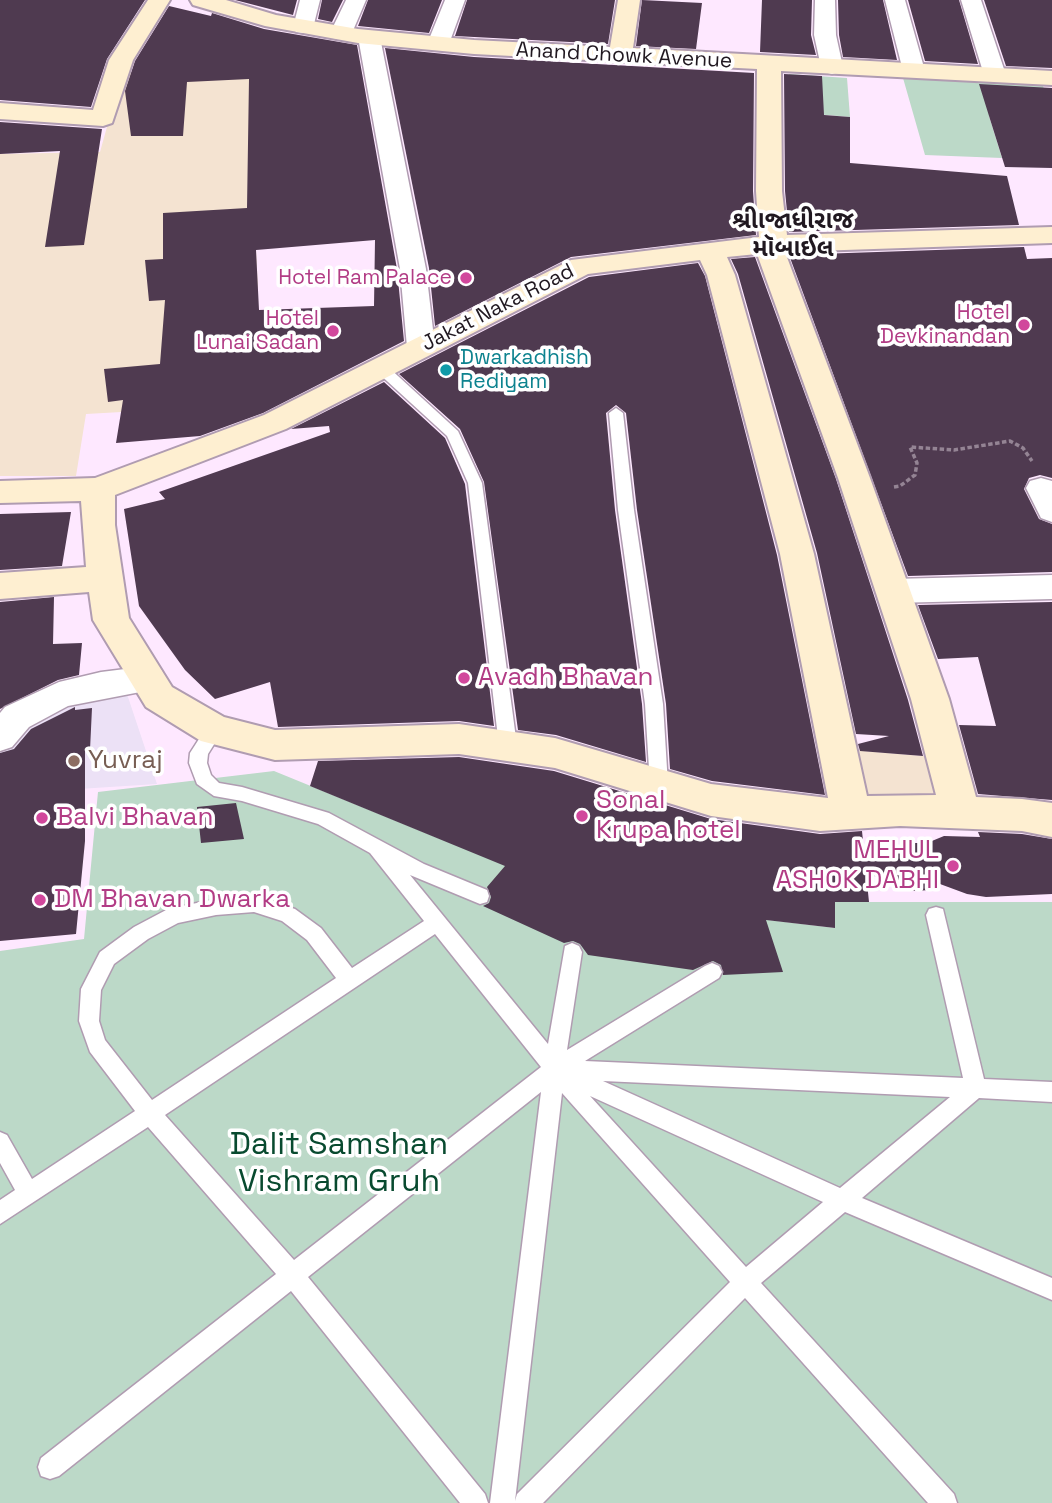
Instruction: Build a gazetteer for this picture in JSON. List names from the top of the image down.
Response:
{
  "streets": {
    "street": ["Anand Chowk Avenue", "Jakat Naka Road"]
  },
  "districts": ["શ્રીાજાધીરાજ મૉબાઈલ"],
  "parks": ["Dalit Samshan Vishram Gruh"],
  "places": [
    "Hotel Ram Palace",
    "Hotel Devkinandan",
    "Hotel Lunai Sadan",
    "Dwarkadhish Rediyam",
    "Avadh Bhavan",
    "Yuvraj",
    "Sonal Krupa hotel",
    "Balvi Bhavan",
    "MEHUL ASHOK DABHI",
    "DM Bhavan Dwarka"
  ]
}
